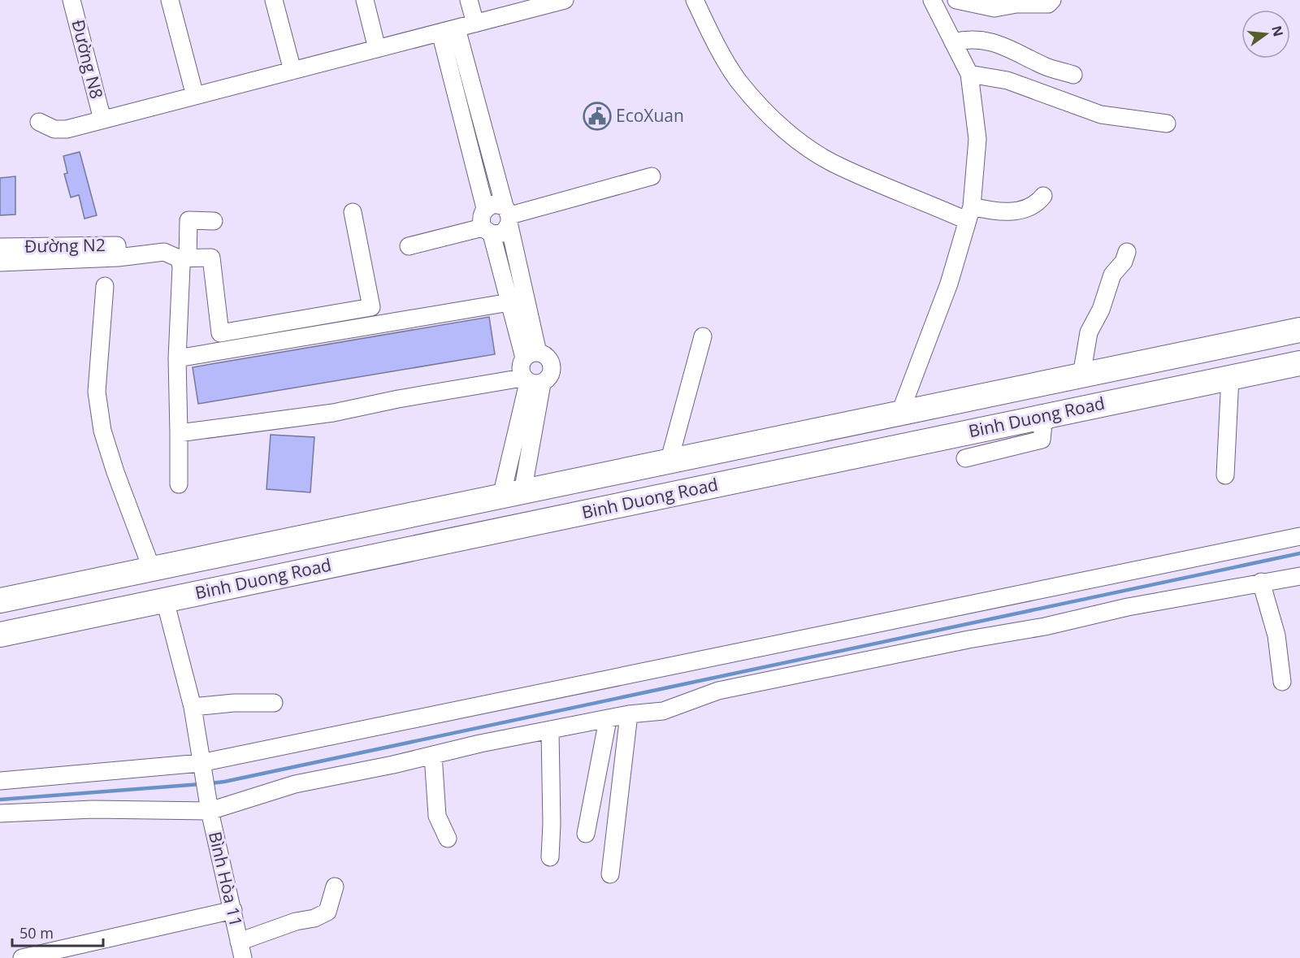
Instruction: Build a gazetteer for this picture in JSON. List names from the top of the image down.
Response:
{
  "streets": {
    "highway": ["Binh Duong Road"],
    "street": ["Đường N8", "Đường N2", "Bình Hòa 11"]
  },
  "crossings": [
    ["Binh Duong Road", "Bình Hòa 11"]
  ],
  "places": {
    "public building": ["EcoXuan"]
  },
  "scale_bar": "50 m",
  "north": "right"
}
